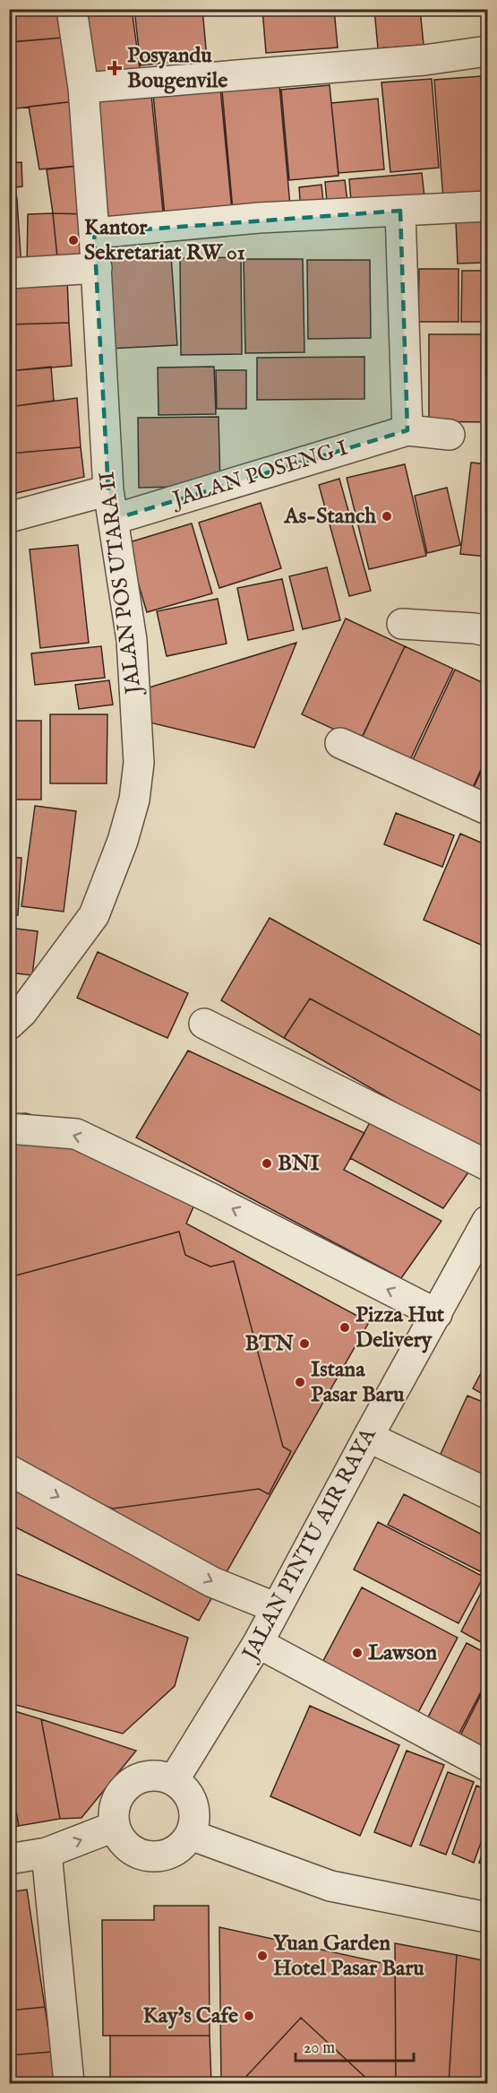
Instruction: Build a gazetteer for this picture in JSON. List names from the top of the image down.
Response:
{
  "streets": {
    "street": ["JALAN POSENG I", "JALAN POS UTARA II", "JALAN PINTU AIR RAYA"]
  },
  "crossings": [
    ["JALAN POSENG I", "JALAN POS UTARA II"]
  ],
  "places": {
    "health": ["Posyandu Bougenvile"],
    "other": [
      "Kantor Sekretariat RW 01",
      "As-Stanch",
      "BNI",
      "Pizza Hut Delivery",
      "BTN",
      "Istana Pasar Baru",
      "Lawson",
      "Yuan Garden Hotel Pasar Baru",
      "Kay's Cafe"
    ]
  },
  "scale_bar": "20 m"
}
